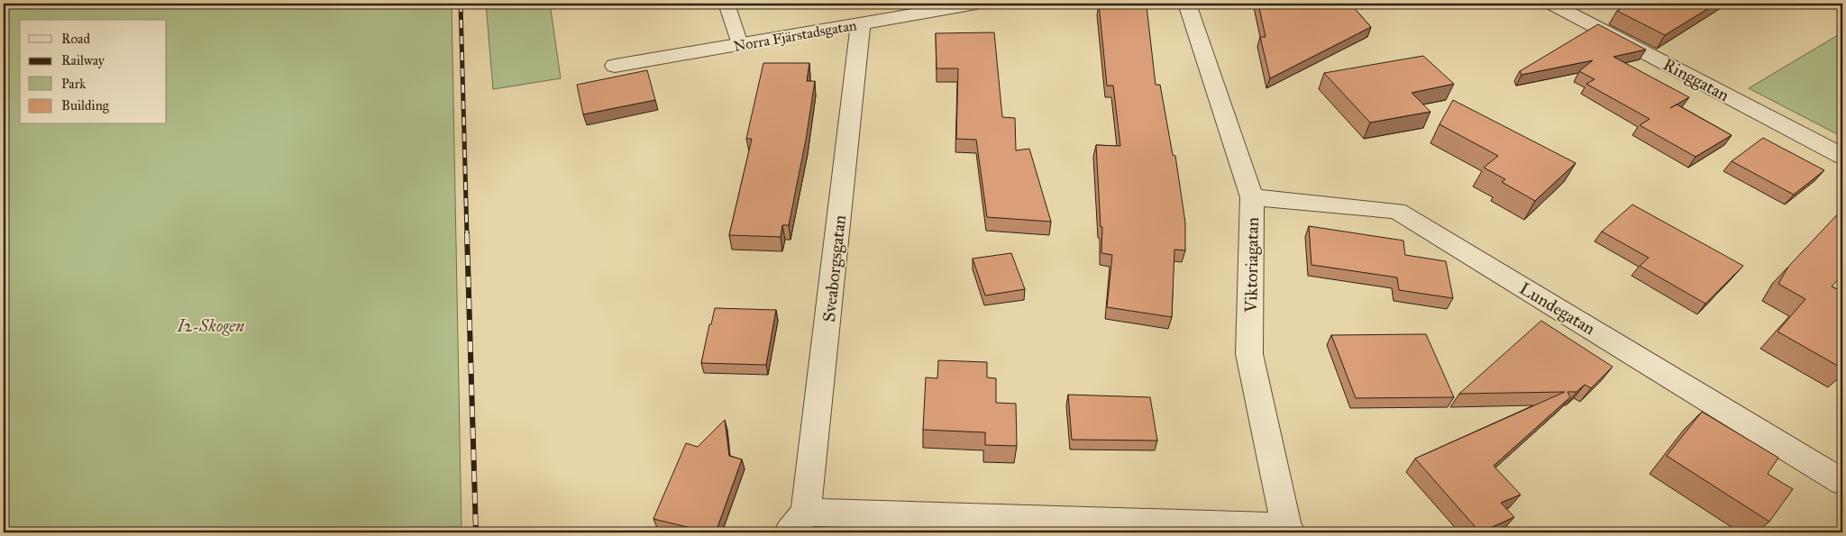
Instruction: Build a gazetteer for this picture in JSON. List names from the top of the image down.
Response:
{
  "streets": {
    "street": [
      "Norra Fjärstadsgatan",
      "Ringgatan",
      "Viktoriagatan",
      "Sveaborgsgatan",
      "Lundegatan"
    ]
  },
  "crossings": [
    ["Norra Fjärstadsgatan", "Sveaborgsgatan"],
    ["Viktoriagatan", "Lundegatan"]
  ],
  "parks": ["I2-Skogen"],
  "legend": [
    "Road",
    "Railway",
    "Park",
    "Building"
  ]
}
